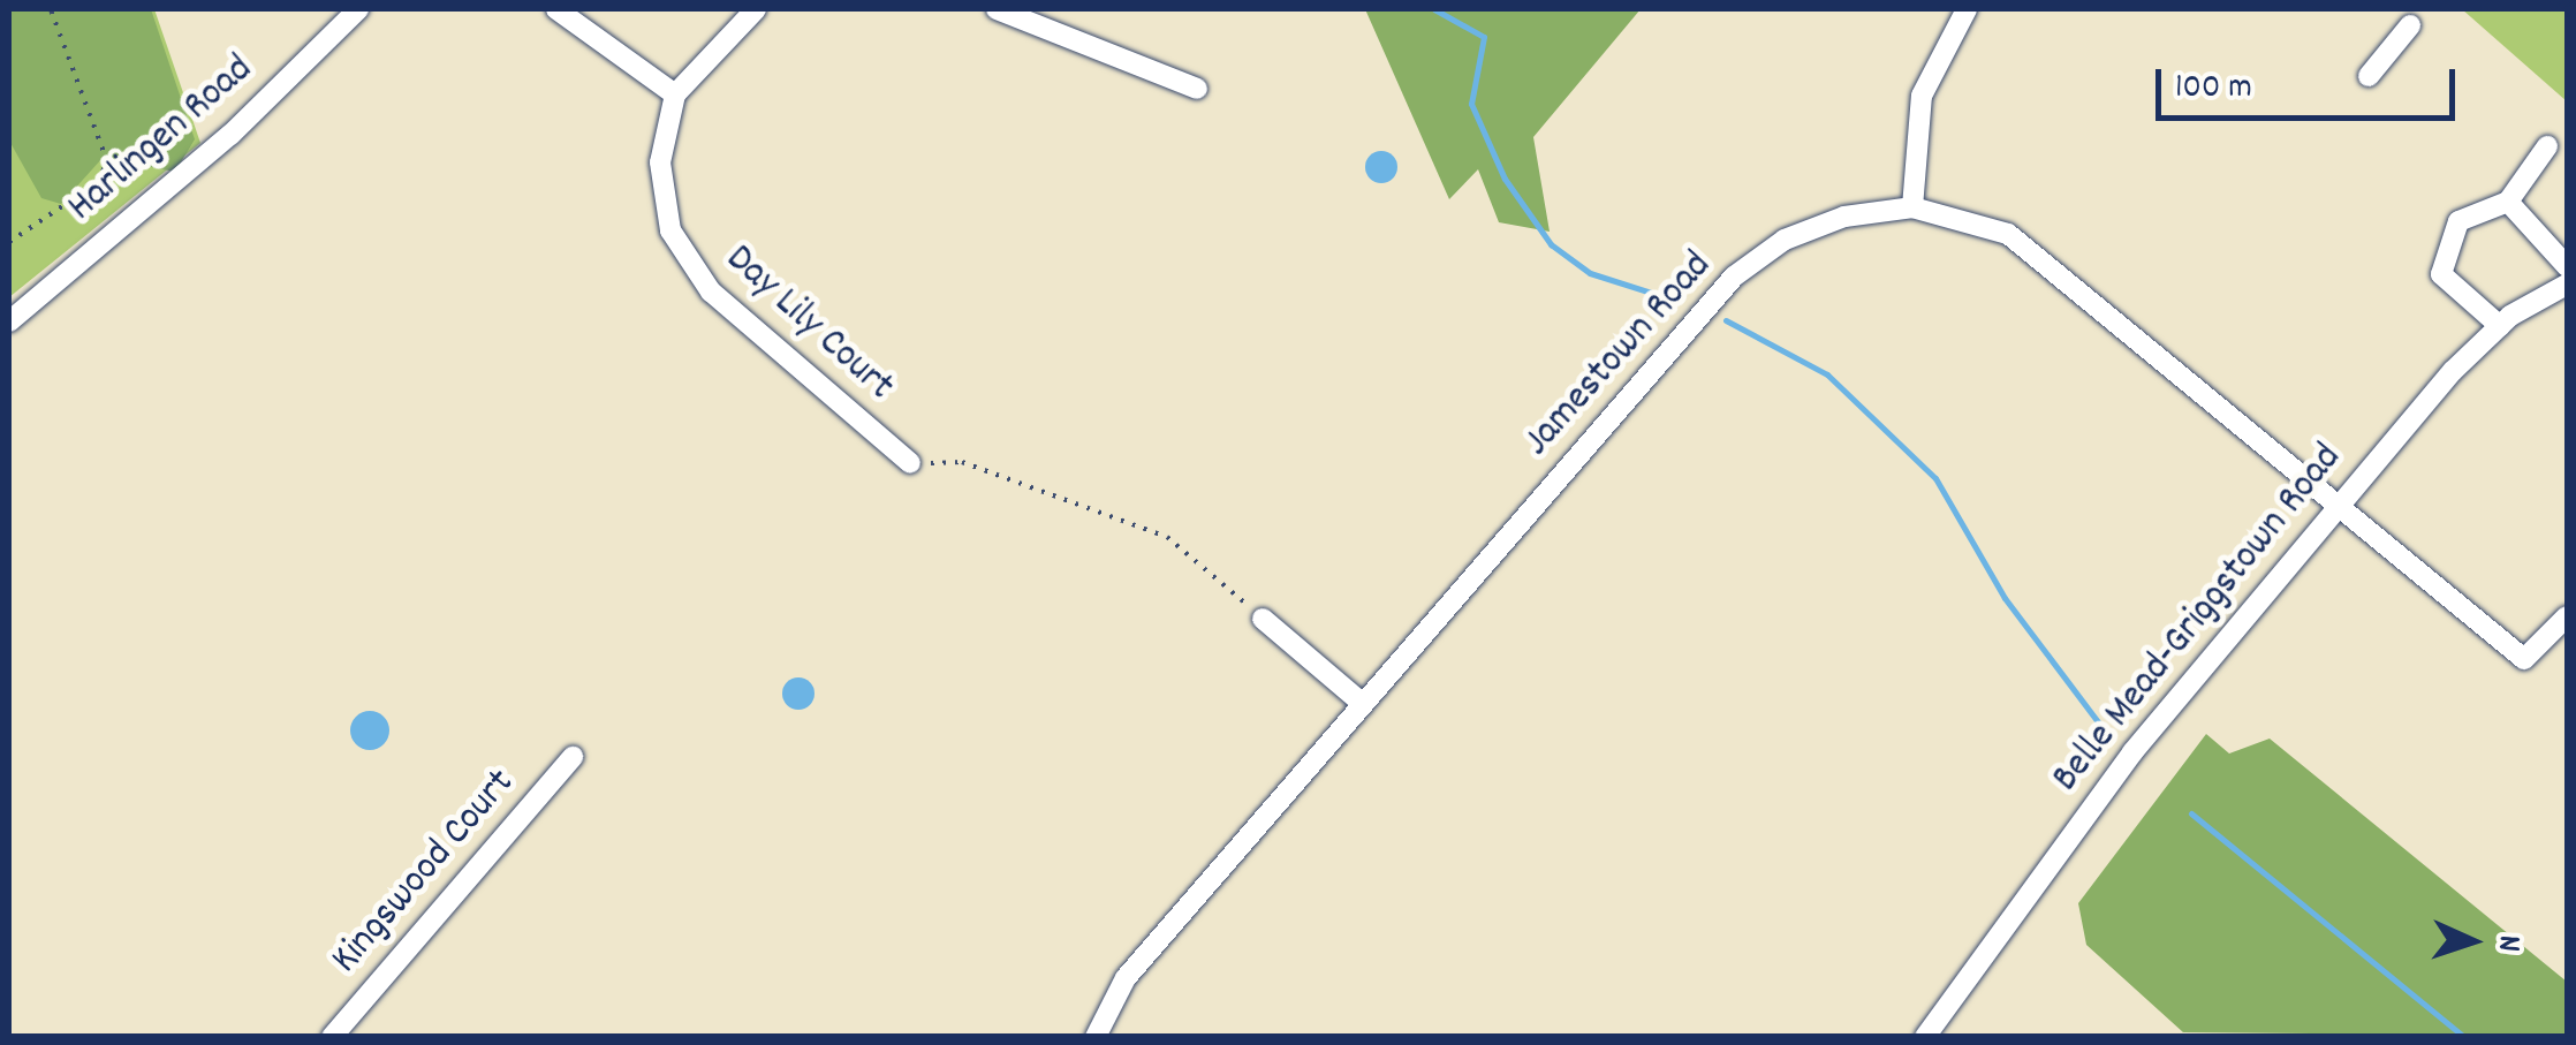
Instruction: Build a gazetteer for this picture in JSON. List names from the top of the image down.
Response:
{
  "streets": {
    "street": [
      "Harlingen Road",
      "Day Lily Court",
      "Jamestown Road",
      "Belle Mead-Griggstown Road",
      "Kingswood Court"
    ]
  },
  "crossings": [
    ["Jamestown Road", "Belle Mead-Griggstown Road"]
  ],
  "scale_bar": "100 m",
  "north": "right"
}
